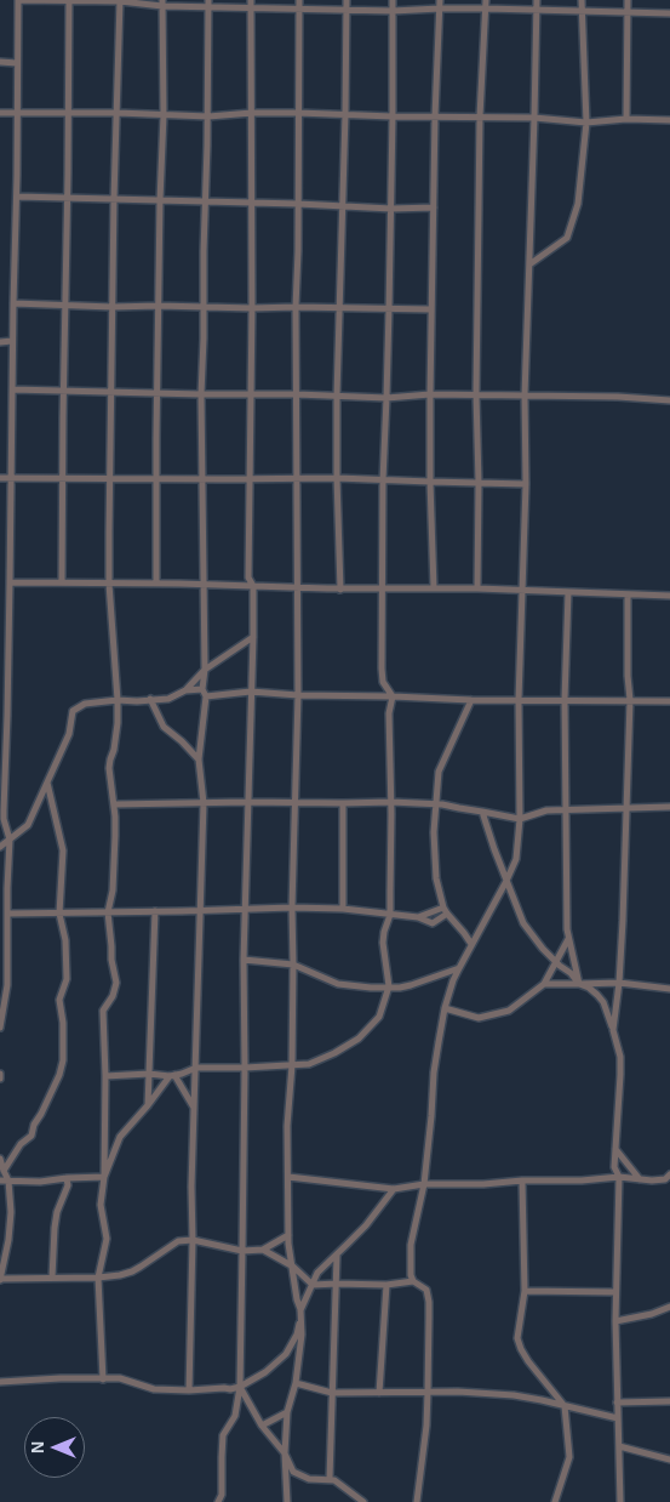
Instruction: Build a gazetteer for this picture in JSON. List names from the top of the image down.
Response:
{
  "north": "left"
}
